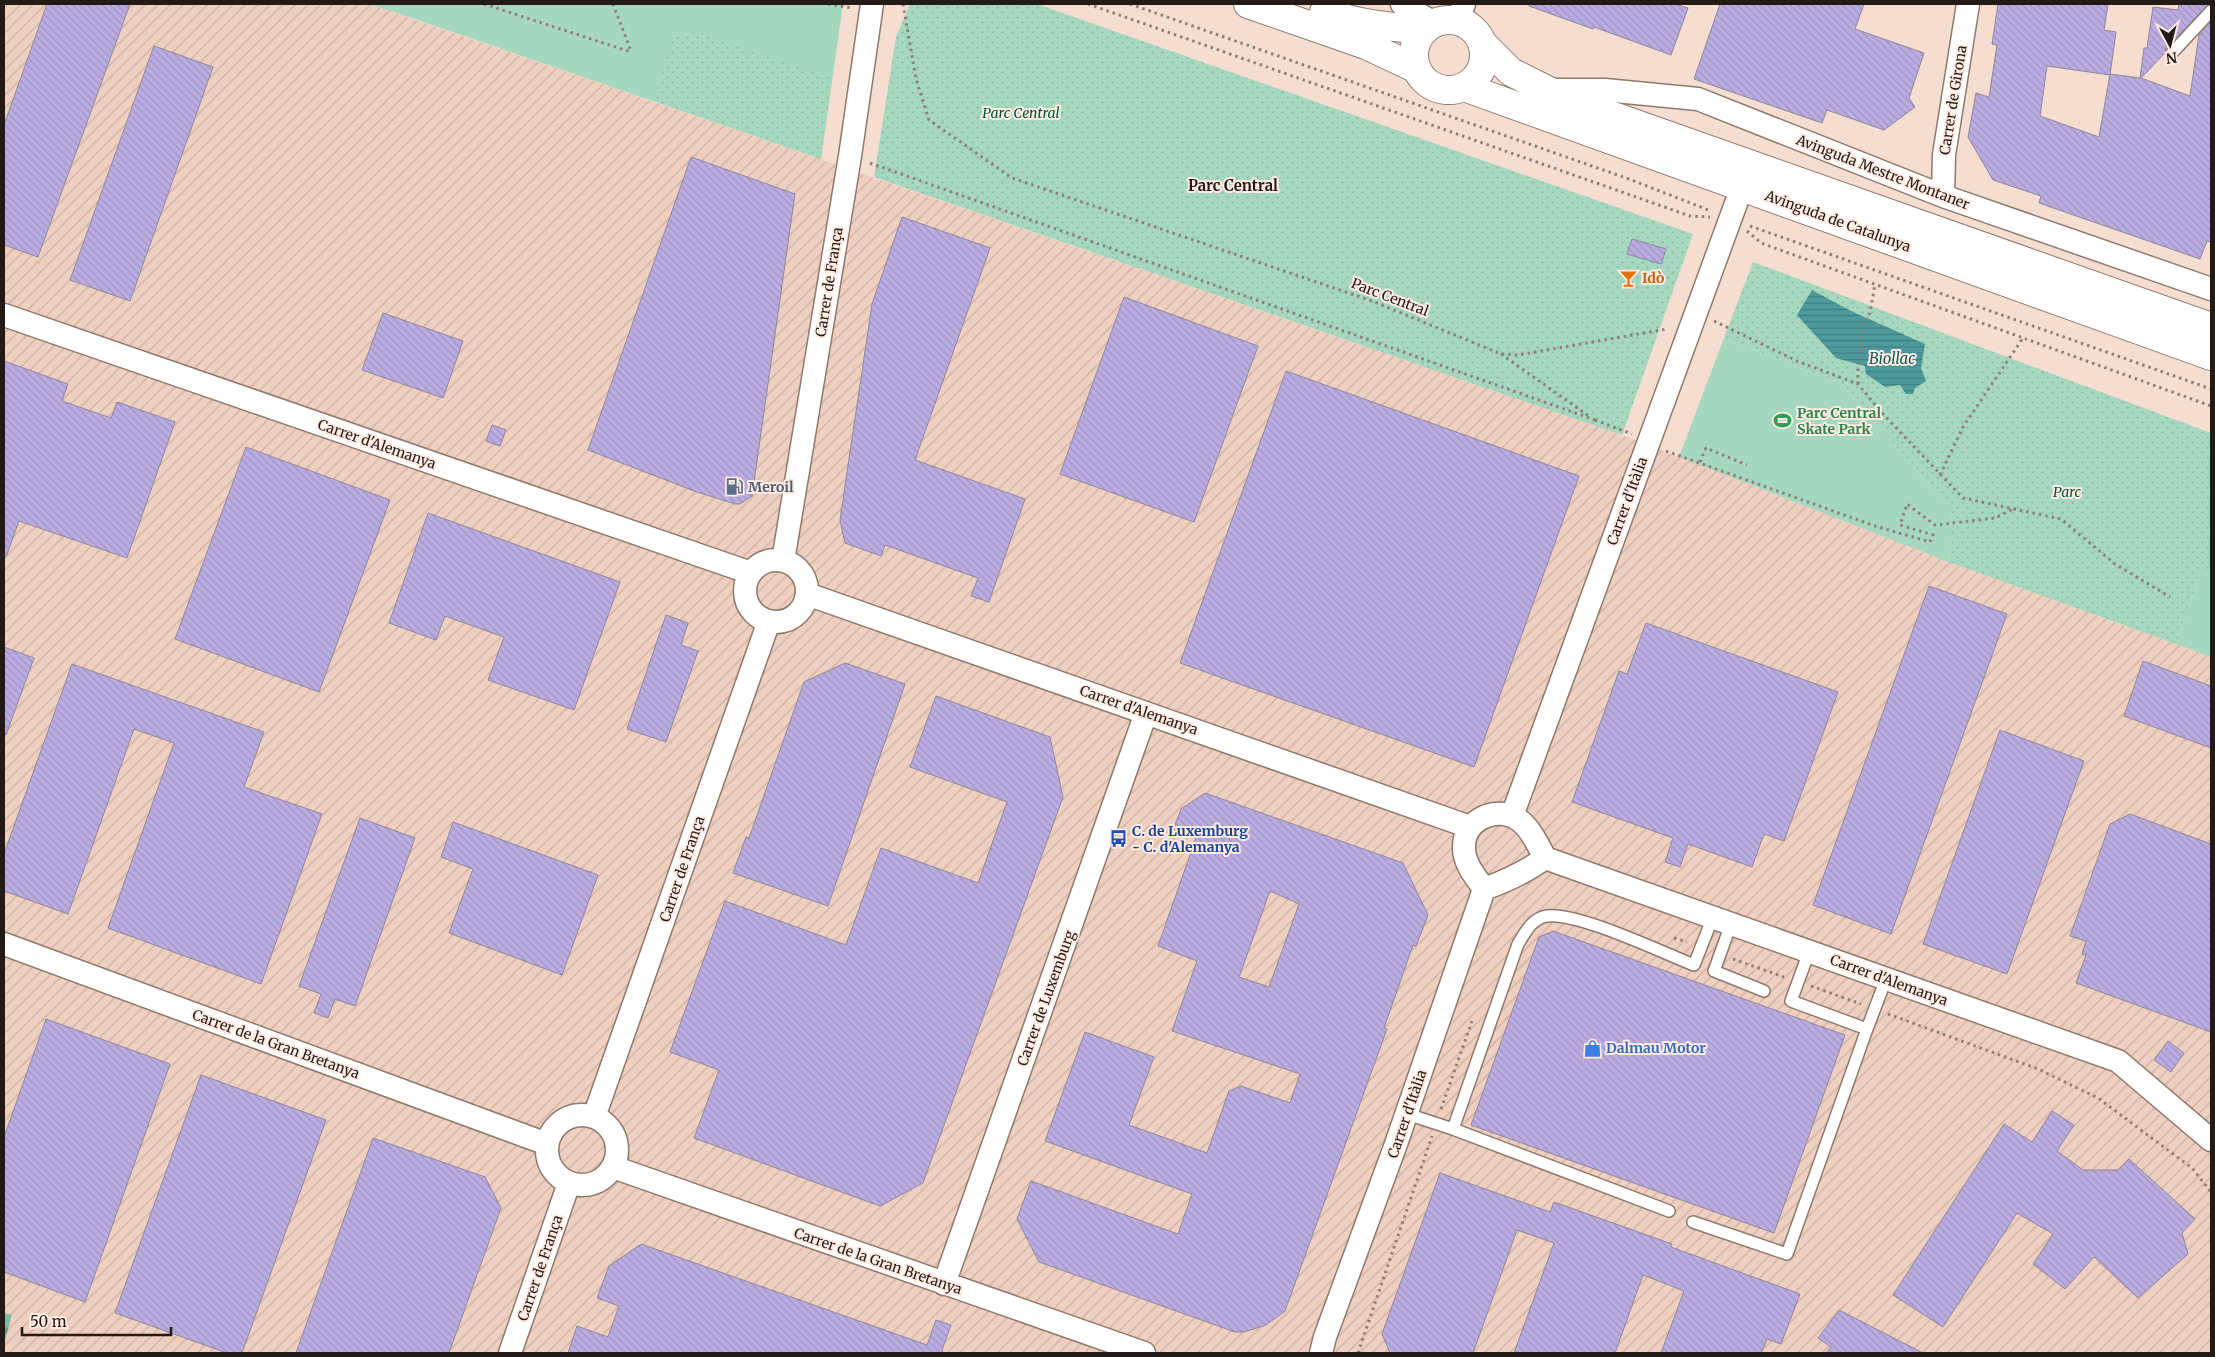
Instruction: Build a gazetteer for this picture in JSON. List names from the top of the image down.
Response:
{
  "streets": {
    "street": [
      "Carrer de Girona",
      "Avinguda Mestre Montaner",
      "Avinguda de Catalunya",
      "Carrer de França",
      "Carrer d'Alemanya",
      "Carrer d'Itàlia",
      "Carrer de Luxemburg",
      "Carrer de la Gran Bretanya"
    ],
    "path": ["Parc Central"]
  },
  "crossings": [
    ["Carrer de Girona", "Avinguda Mestre Montaner"],
    ["Avinguda Mestre Montaner", "Avinguda de Catalunya"],
    ["Avinguda de Catalunya", "Carrer d'Itàlia"],
    ["Carrer de França", "Carrer d'Alemanya"],
    ["Carrer de França", "Carrer de la Gran Bretanya"],
    ["Parc Central", "Carrer d'Itàlia"],
    ["Carrer d'Alemanya", "Carrer d'Itàlia"],
    ["Carrer d'Alemanya", "Carrer de Luxemburg"],
    ["Carrer de Luxemburg", "Carrer de la Gran Bretanya"]
  ],
  "districts": ["Parc Central"],
  "water": ["Biollac"],
  "parks": ["Parc Central", "Parc"],
  "places": {
    "bar": ["Idò"],
    "sports": ["Parc Central Skate Park"],
    "fuel station": ["Meroil"],
    "bus stop": ["C. de Luxemburg - C. d'Alemanya"],
    "shop": ["Dalmau Motor"]
  },
  "scale_bar": "50 m",
  "north": "bottom"
}
